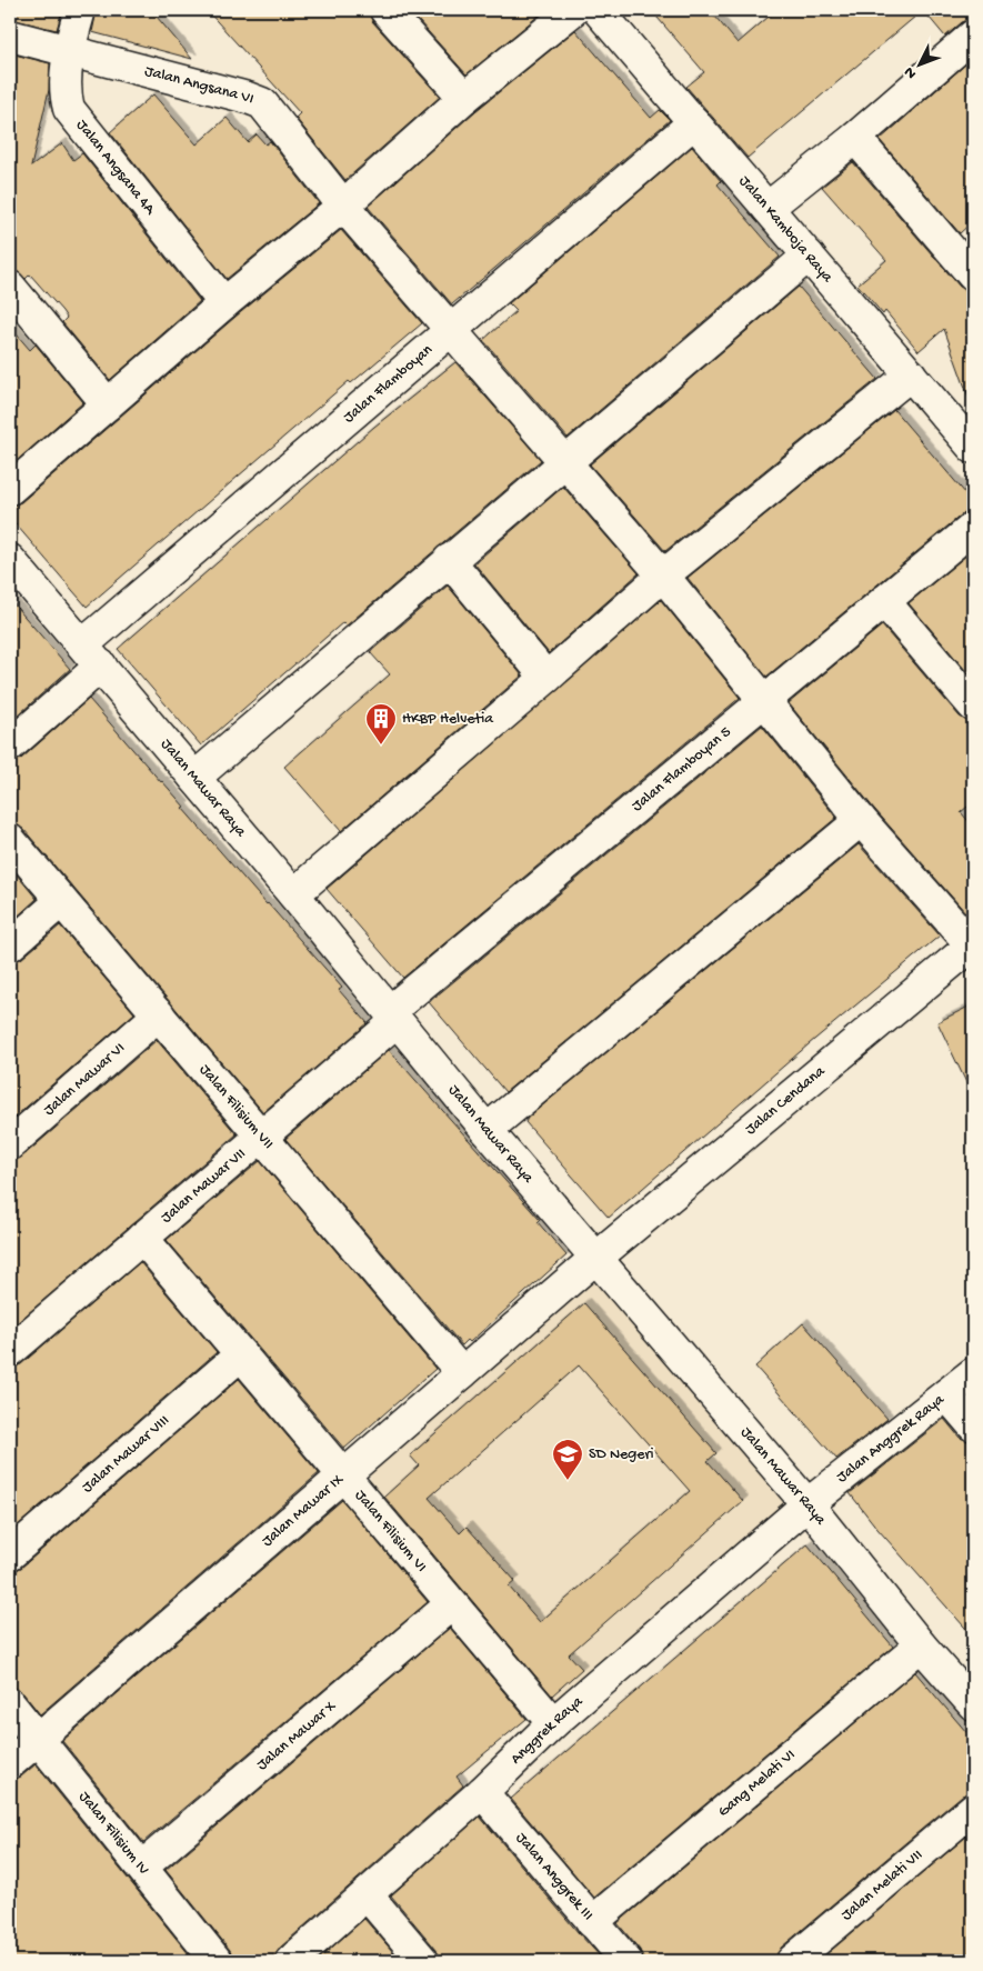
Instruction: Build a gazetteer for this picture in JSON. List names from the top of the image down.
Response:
{
  "streets": {
    "street": [
      "Jalan Angsana VI",
      "Jalan Angsana 4A",
      "Jalan Kamboja Raya",
      "Jalan Flamboyan",
      "Jalan Flamboyan 5",
      "Jalan Mawar Raya",
      "Jalan Mawar VI",
      "Jalan Cendana",
      "Jalan Filisium VII",
      "Jalan Mawar VII",
      "Jalan Anggrek Raya",
      "Jalan Mawar VIII",
      "Jalan Mawar IX",
      "Jalan Filisium VI",
      "Anggrek Raya",
      "Jalan Mawar X",
      "Gang Melati VI",
      "Jalan Filisium IV",
      "Jalan Anggrek III",
      "Jalan Melati VII"
    ]
  },
  "crossings": [
    ["Jalan Angsana VI", "Jalan Angsana 4A"],
    ["Jalan Angsana VI", "Jalan Flamboyan"],
    ["Jalan Angsana VI", "Jalan Flamboyan 5"],
    ["Jalan Angsana VI", "Jalan Cendana"],
    ["Jalan Kamboja Raya", "Jalan Flamboyan"],
    ["Jalan Flamboyan", "Jalan Mawar Raya"],
    ["Jalan Flamboyan 5", "Jalan Mawar Raya"],
    ["Jalan Flamboyan 5", "Jalan Mawar VII"],
    ["Jalan Mawar Raya", "Jalan Cendana"],
    ["Jalan Mawar Raya", "Jalan Mawar VII"],
    ["Jalan Mawar Raya", "Jalan Anggrek Raya"],
    ["Jalan Mawar Raya", "Jalan Mawar IX"],
    ["Jalan Mawar Raya", "Anggrek Raya"],
    ["Jalan Mawar Raya", "Gang Melati VI"],
    ["Jalan Mawar VI", "Jalan Filisium VII"],
    ["Jalan Cendana", "Jalan Mawar IX"],
    ["Jalan Filisium VII", "Jalan Mawar VII"],
    ["Jalan Filisium VII", "Jalan Mawar IX"],
    ["Jalan Mawar VII", "Jalan Filisium VI"],
    ["Jalan Anggrek Raya", "Anggrek Raya"],
    ["Jalan Mawar VIII", "Jalan Filisium VI"],
    ["Jalan Mawar IX", "Jalan Filisium VI"],
    ["Jalan Mawar IX", "Jalan Filisium IV"],
    ["Jalan Filisium VI", "Anggrek Raya"],
    ["Jalan Filisium VI", "Jalan Mawar X"],
    ["Anggrek Raya", "Jalan Anggrek III"],
    ["Jalan Mawar X", "Jalan Filisium IV"],
    ["Gang Melati VI", "Jalan Anggrek III"]
  ],
  "places": {
    "building": ["HKBP Helvetia"],
    "school or university": ["SD Negeri"]
  },
  "north": "bottom left"
}
